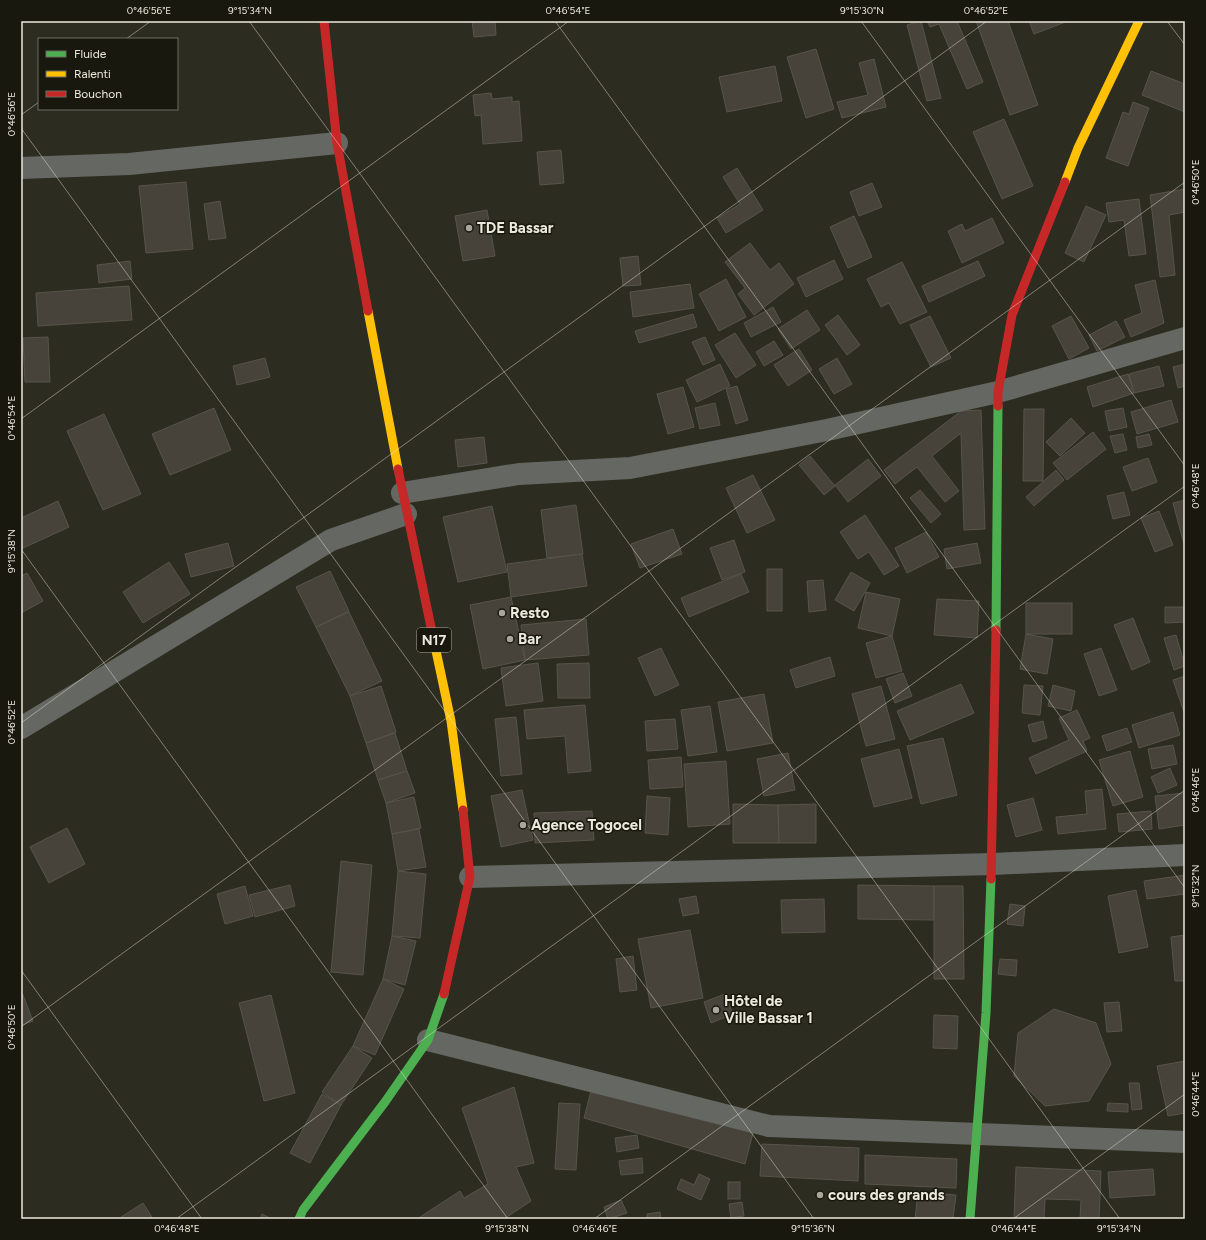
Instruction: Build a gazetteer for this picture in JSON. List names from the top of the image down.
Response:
{
  "streets": {
    "main road": ["N17"]
  },
  "places": [
    "TDE Bassar",
    "Resto",
    "Bar",
    "Agence Togocel",
    "Hôtel de Ville Bassar 1",
    "cours des grands"
  ],
  "legend": ["Fluide", "Ralenti", "Bouchon"],
  "coordinates": [
    "0°46'56\"E",
    "9°15'34\"N",
    "0°46'54\"E",
    "9°15'30\"N",
    "0°46'52\"E",
    "0°46'50\"E",
    "0°46'48\"E",
    "9°15'38\"N",
    "0°46'46\"E",
    "9°15'32\"N",
    "0°46'44\"E",
    "9°15'36\"N"
  ]
}
